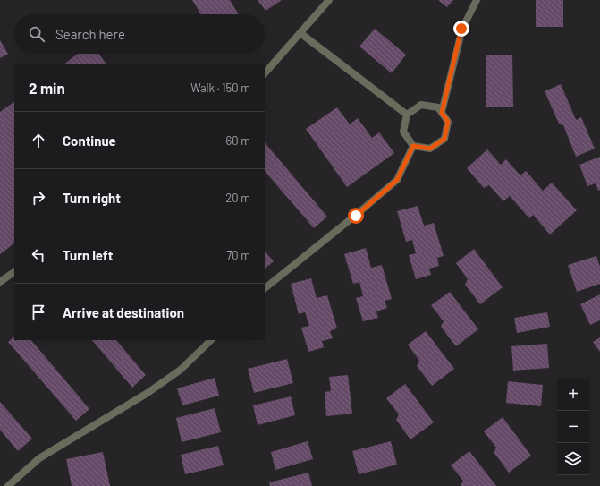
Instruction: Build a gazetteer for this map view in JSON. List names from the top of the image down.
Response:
{
  "page": {
    "search": "Search here",
    "heading": ["2 min", "Walk · 150 m"],
    "list": [
      ["Continue", "60 m"],
      ["Turn right", "20 m"],
      ["Turn left", "70 m"],
      "Arrive at destination"
    ],
    "map_buttons": ["+", "−"]
  }
}
